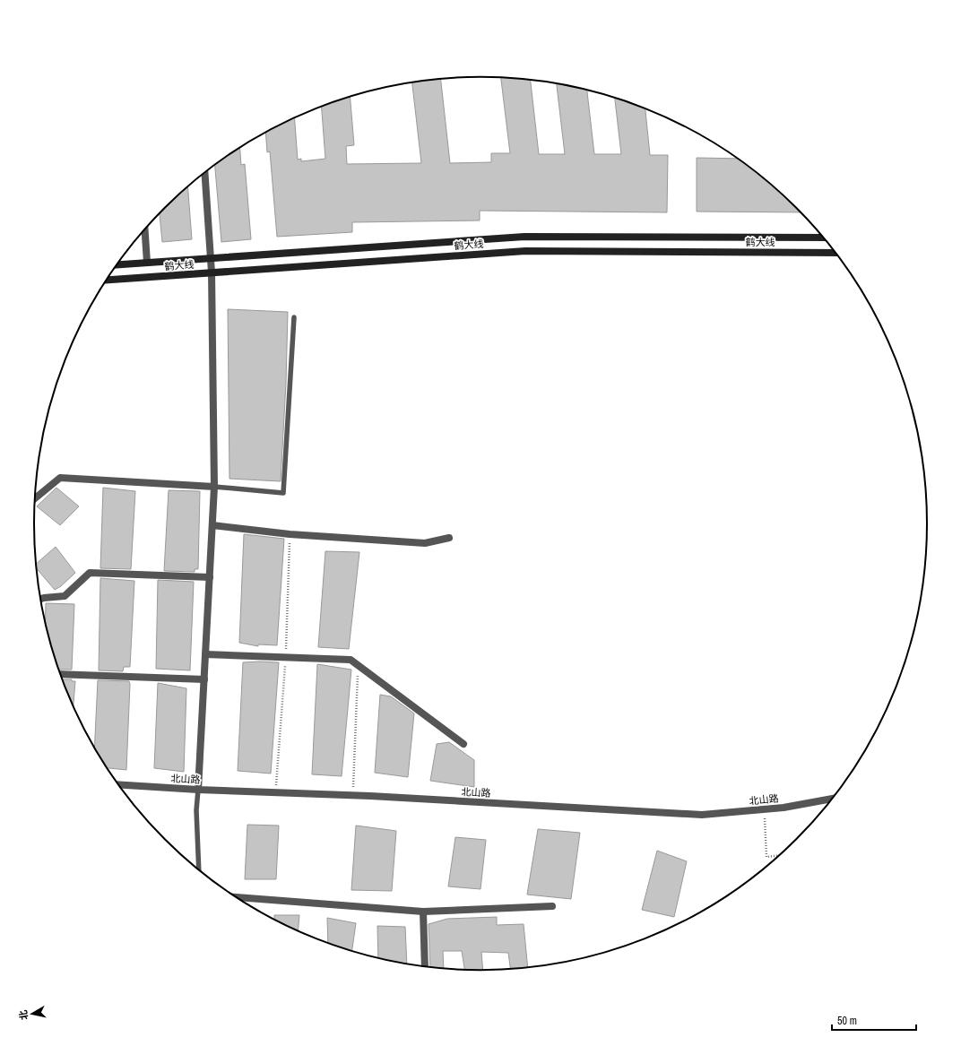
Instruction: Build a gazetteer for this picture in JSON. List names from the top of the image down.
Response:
{
  "streets": {
    "main road": ["鹤大线"],
    "street": ["北山路"]
  },
  "scale_bar": "50 m",
  "north": "left"
}
